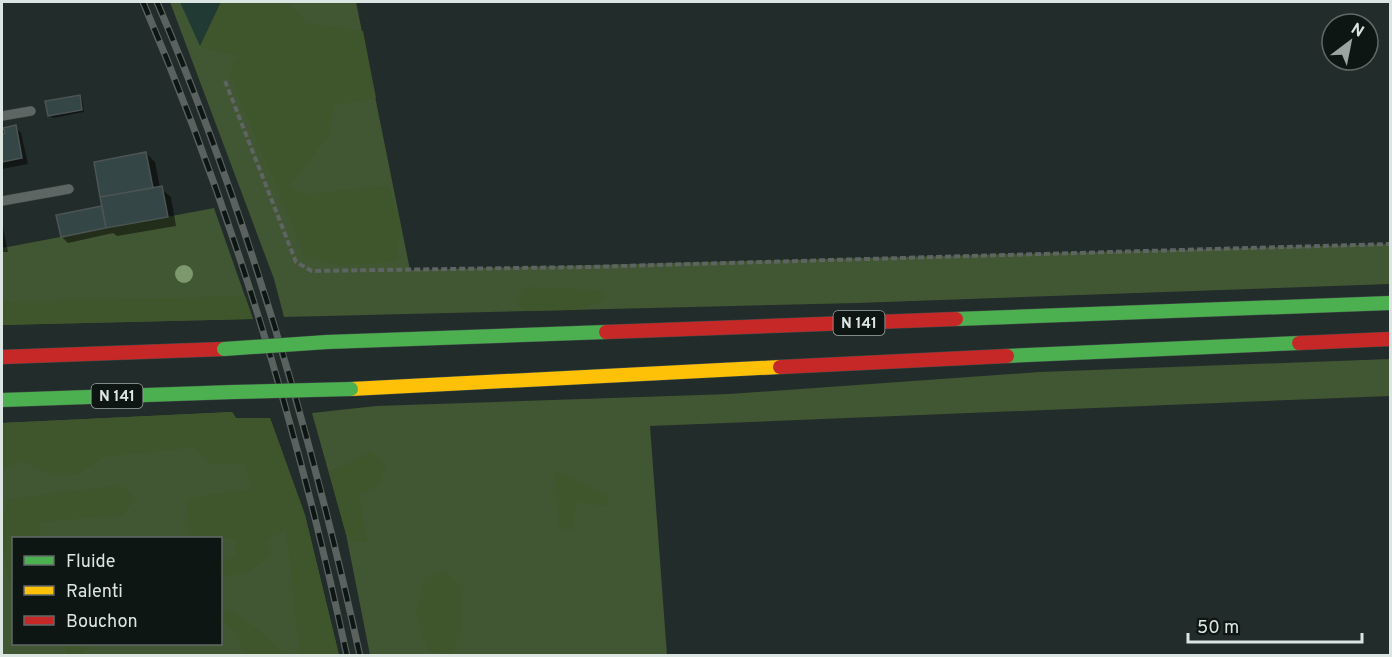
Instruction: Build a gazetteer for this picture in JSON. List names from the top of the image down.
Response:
{
  "streets": {
    "highway": ["N 141"]
  },
  "legend": ["Fluide", "Ralenti", "Bouchon"],
  "scale_bar": "50 m",
  "north": "top right"
}
